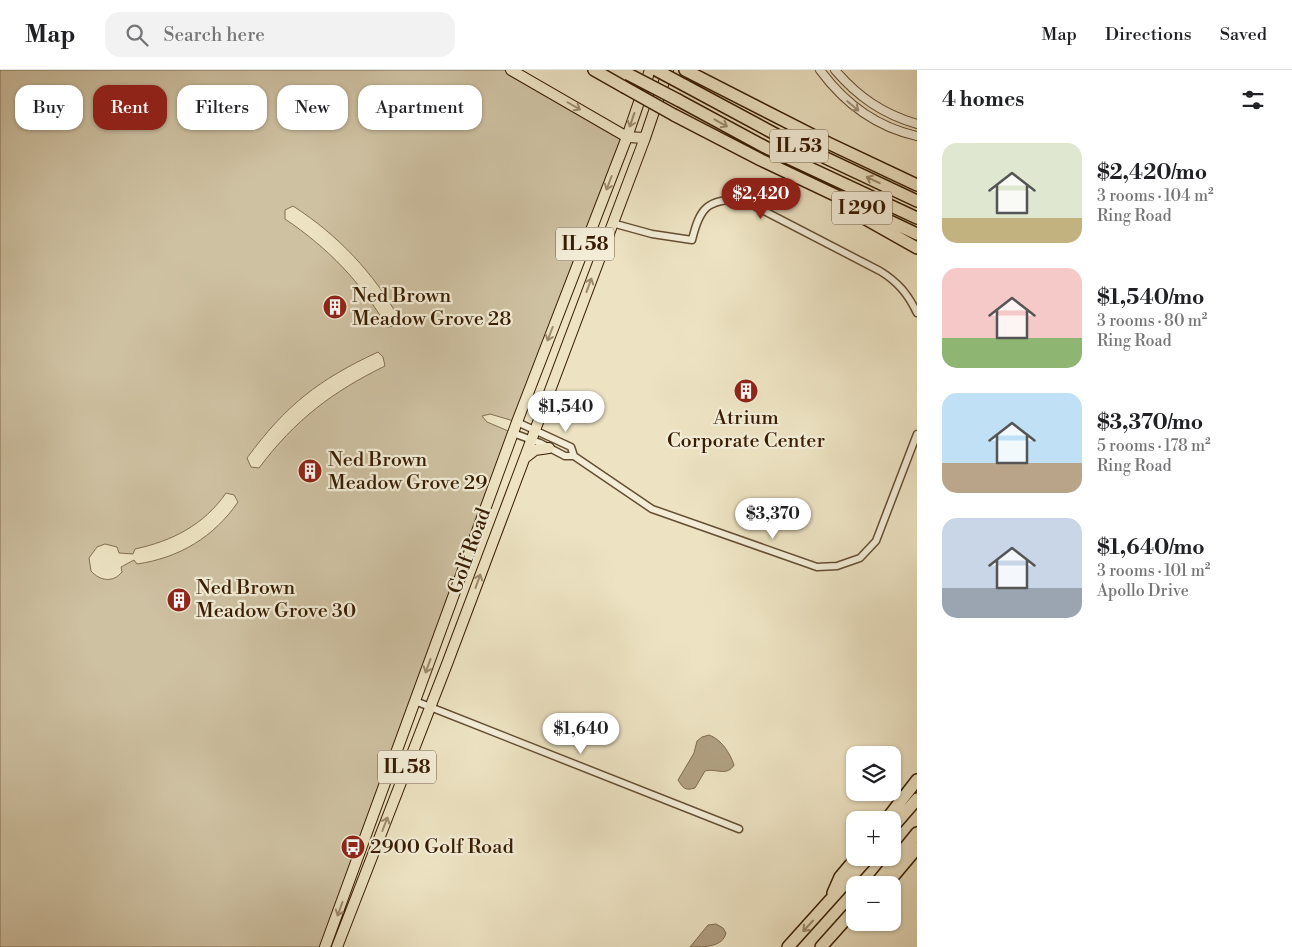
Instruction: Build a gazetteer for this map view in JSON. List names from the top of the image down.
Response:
{
  "streets": {
    "highway": ["IL 53", "I 290"],
    "main road": ["IL 58", "Golf Road"]
  },
  "crossings": [
    ["IL 58", "Golf Road"]
  ],
  "places": {
    "building": [
      "Ned Brown Meadow Grove 28",
      "Atrium Corporate Center",
      "Ned Brown Meadow Grove 29",
      "Ned Brown Meadow Grove 30"
    ],
    "bus stop": ["2900 Golf Road"]
  },
  "page": {
    "header": "Map",
    "search": "Search here",
    "nav": ["Map", "Directions", "Saved"],
    "heading": "4 homes",
    "chip": [
      "Buy",
      "Rent",
      "Filters",
      "New",
      "Apartment"
    ],
    "list": [
      {
        "name": "$2,420/mo",
        "note": "3 rooms · 104 m² · Ring Road"
      },
      {
        "name": "$1,540/mo",
        "note": "3 rooms · 80 m² · Ring Road"
      },
      {
        "name": "$3,370/mo",
        "note": "5 rooms · 178 m² · Ring Road"
      },
      {
        "name": "$1,640/mo",
        "note": "3 rooms · 101 m² · Apollo Drive"
      }
    ],
    "price": [
      "$2,420",
      "$1,540",
      "$3,370",
      "$1,640"
    ],
    "map_buttons": ["+", "−"]
  }
}
